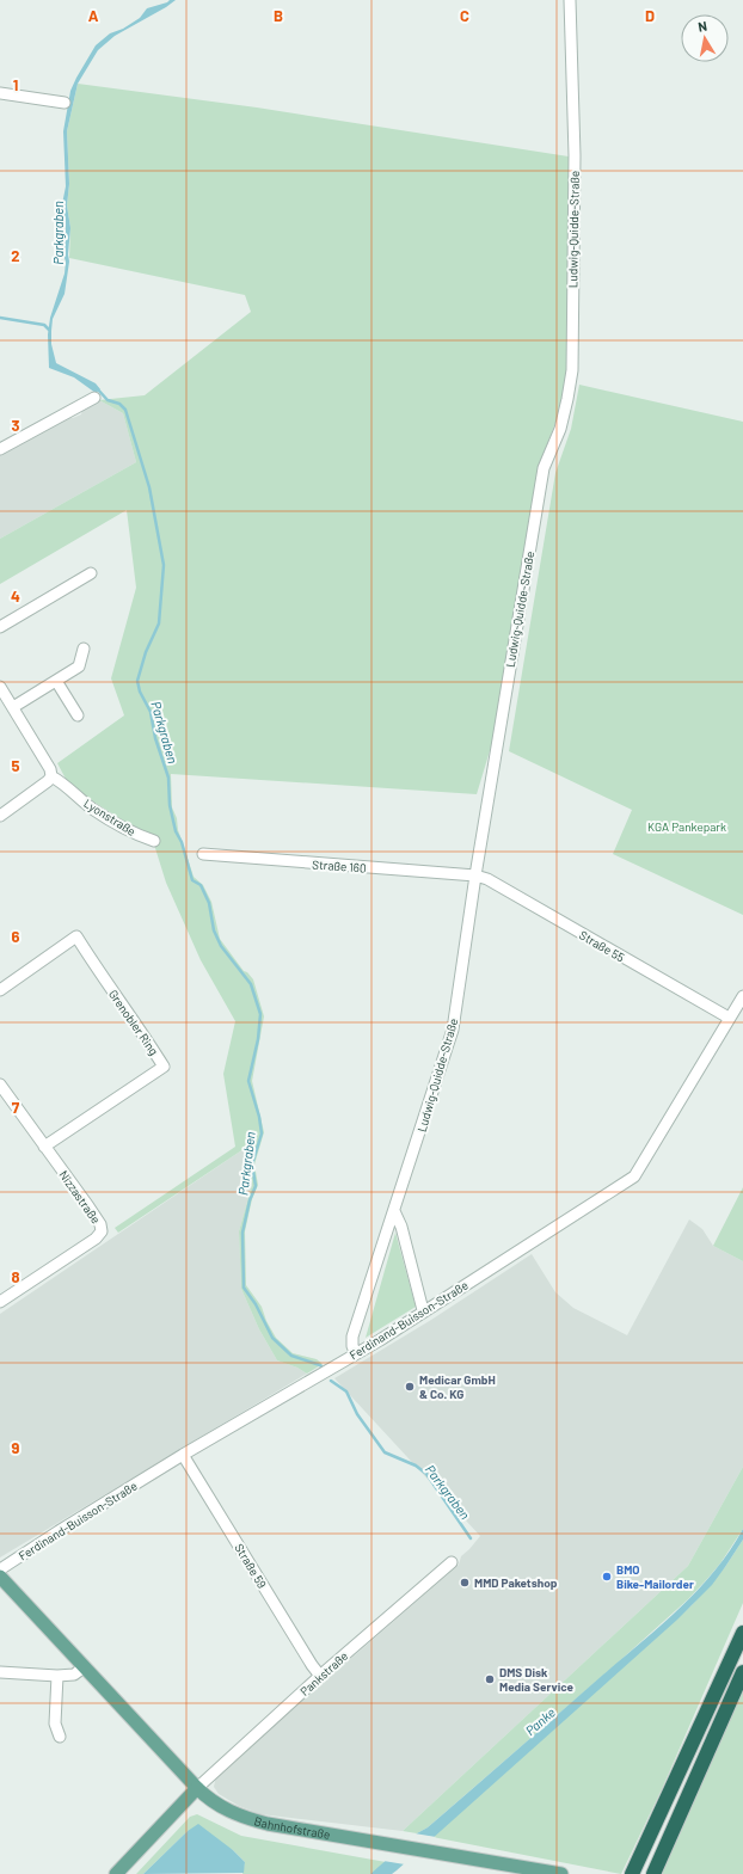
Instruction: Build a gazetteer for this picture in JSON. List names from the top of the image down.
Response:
{
  "streets": {
    "main road": ["Bahnhofstraße"],
    "street": [
      "Ludwig-Quidde-Straße",
      "Lyonstraße",
      "Straße 160",
      "Straße 55",
      "Grenobler Ring",
      "Nizzastraße",
      "Ferdinand-Buisson-Straße",
      "Straße 59",
      "Pankstraße"
    ]
  },
  "crossings": [
    ["Ludwig-Quidde-Straße", "Straße 160"],
    ["Ludwig-Quidde-Straße", "Straße 55"],
    ["Ludwig-Quidde-Straße", "Ferdinand-Buisson-Straße"],
    ["Straße 160", "Straße 55"],
    ["Straße 55", "Ferdinand-Buisson-Straße"],
    ["Grenobler Ring", "Nizzastraße"],
    ["Ferdinand-Buisson-Straße", "Straße 59"],
    ["Straße 59", "Pankstraße"],
    ["Pankstraße", "Bahnhofstraße"]
  ],
  "water": ["Parkgraben", "Panke"],
  "parks": ["KGA Pankepark"],
  "places": [
    "Medicar GmbH & Co. KG",
    "BMO Bike-Mailorder",
    "MMD Paketshop",
    "DMS Disk Media Service"
  ],
  "north": "top",
  "grid": {
    "columns": [
      "A",
      "B",
      "C",
      "D"
    ],
    "rows": [
      "1",
      "2",
      "3",
      "4",
      "5",
      "6",
      "7",
      "8",
      "9"
    ]
  }
}
